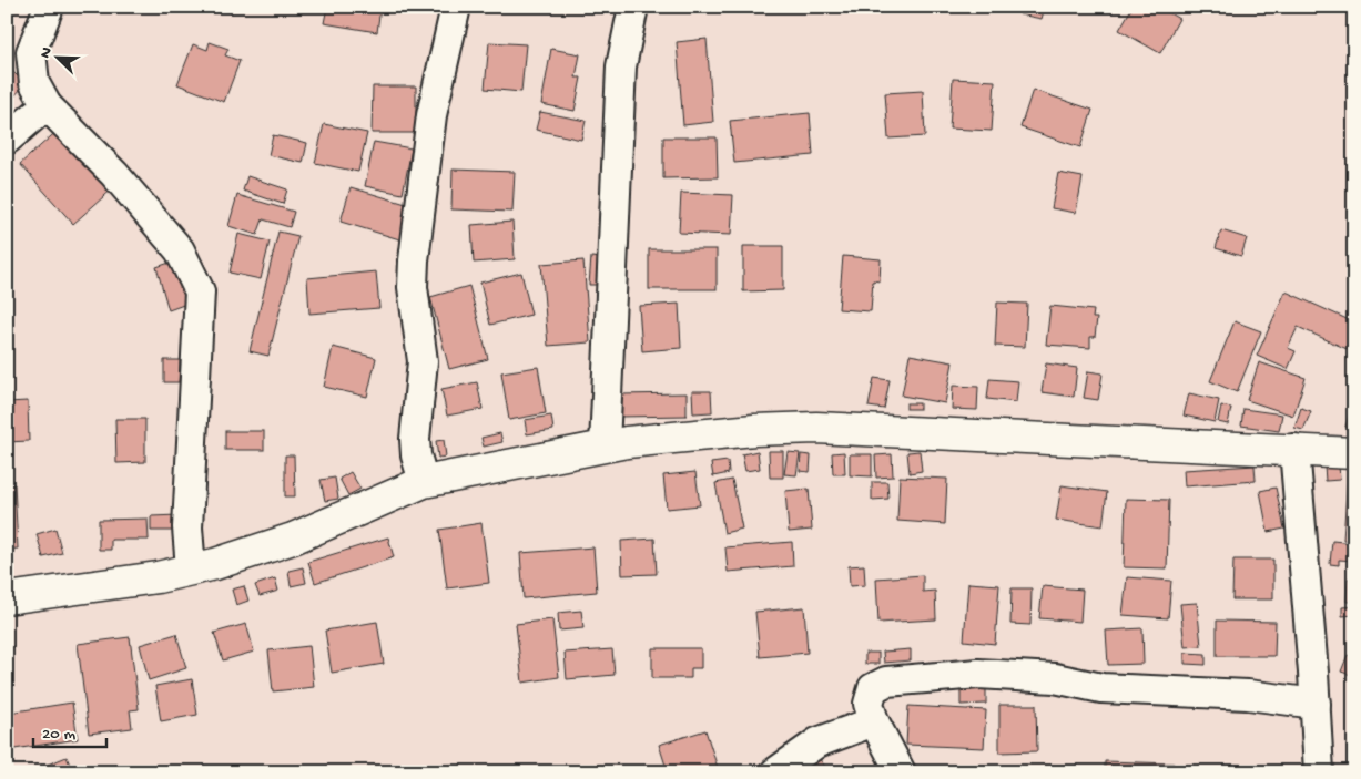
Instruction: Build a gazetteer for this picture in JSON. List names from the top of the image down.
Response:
{
  "scale_bar": "20 m",
  "north": "top left"
}
